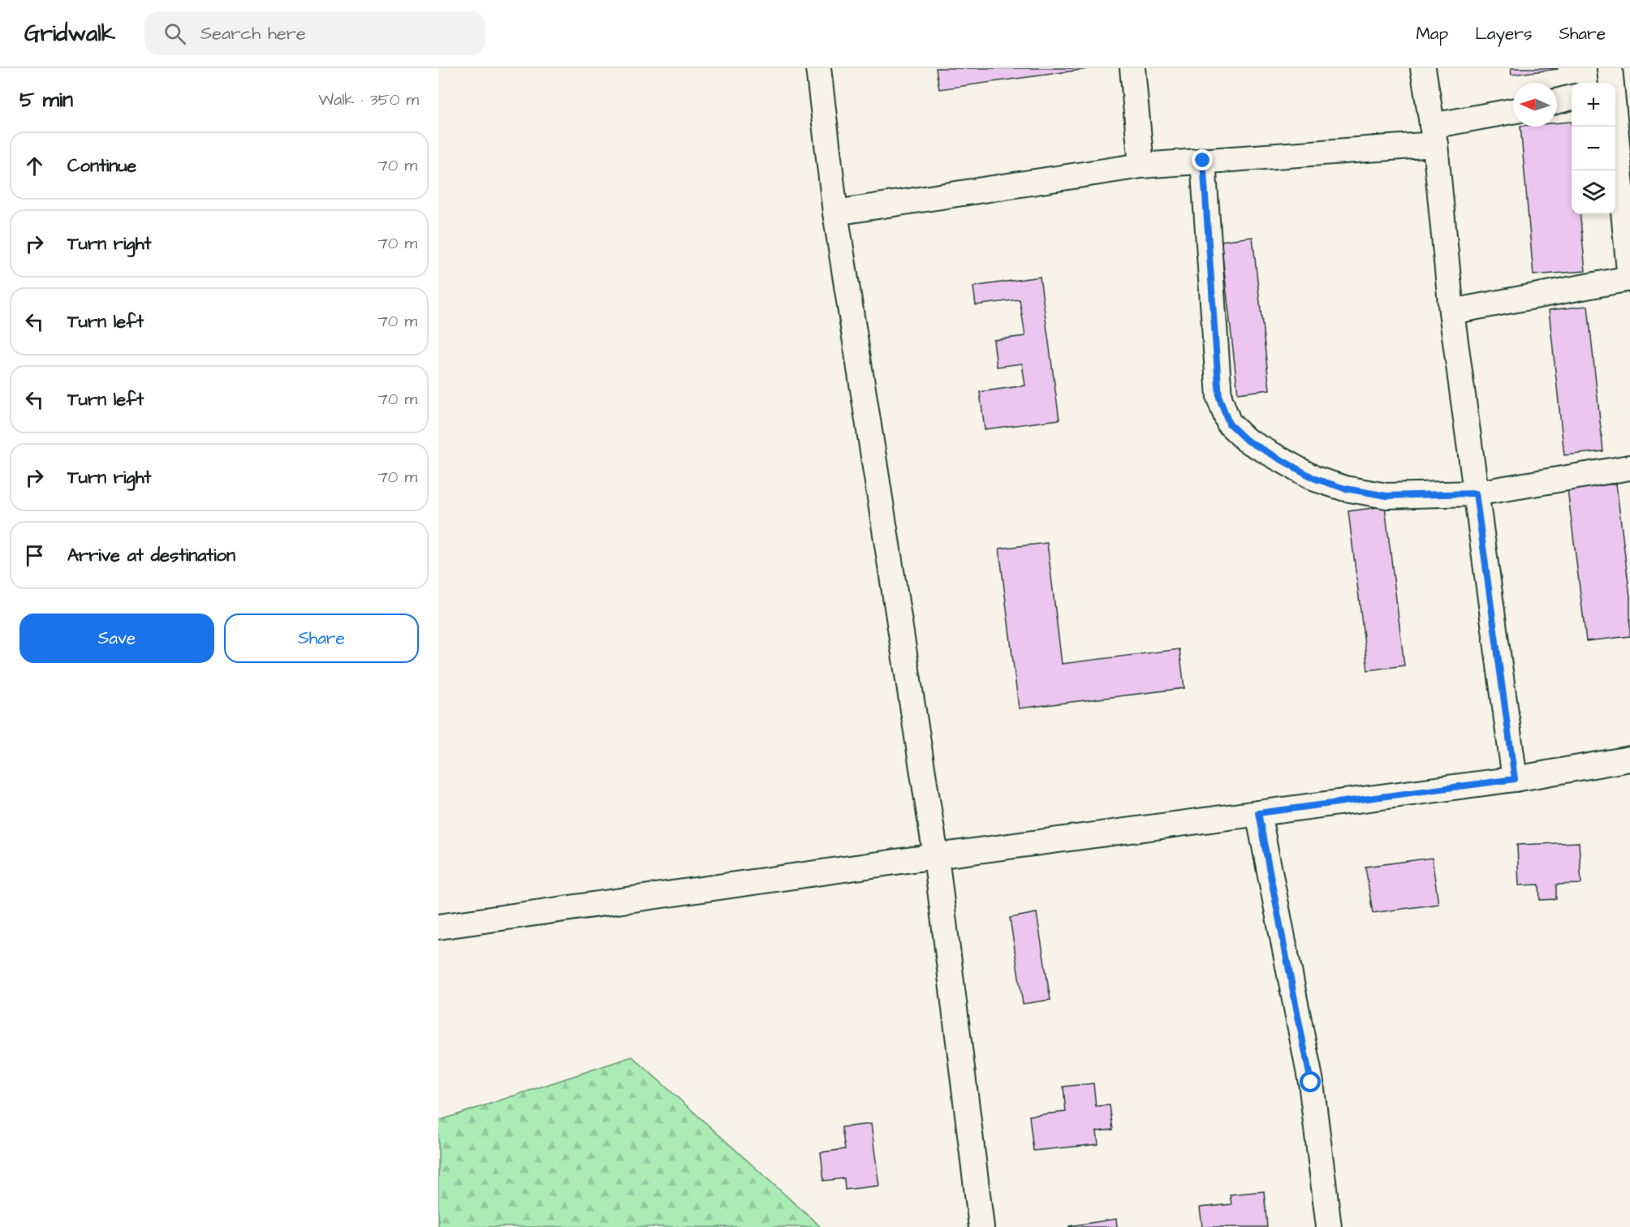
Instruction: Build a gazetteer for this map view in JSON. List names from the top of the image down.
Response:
{
  "north": "left",
  "page": {
    "header": "Gridwalk",
    "search": "Search here",
    "nav": ["Map", "Layers", "Share"],
    "heading": ["5 min", "Walk · 350 m"],
    "map_buttons": ["+", "−"],
    "list": [
      ["Continue", "70 m"],
      ["Turn right", "70 m"],
      ["Turn left", "70 m"],
      ["Turn left", "70 m"],
      ["Turn right", "70 m"],
      "Arrive at destination"
    ],
    "buttons": ["Save", "Share"]
  }
}
